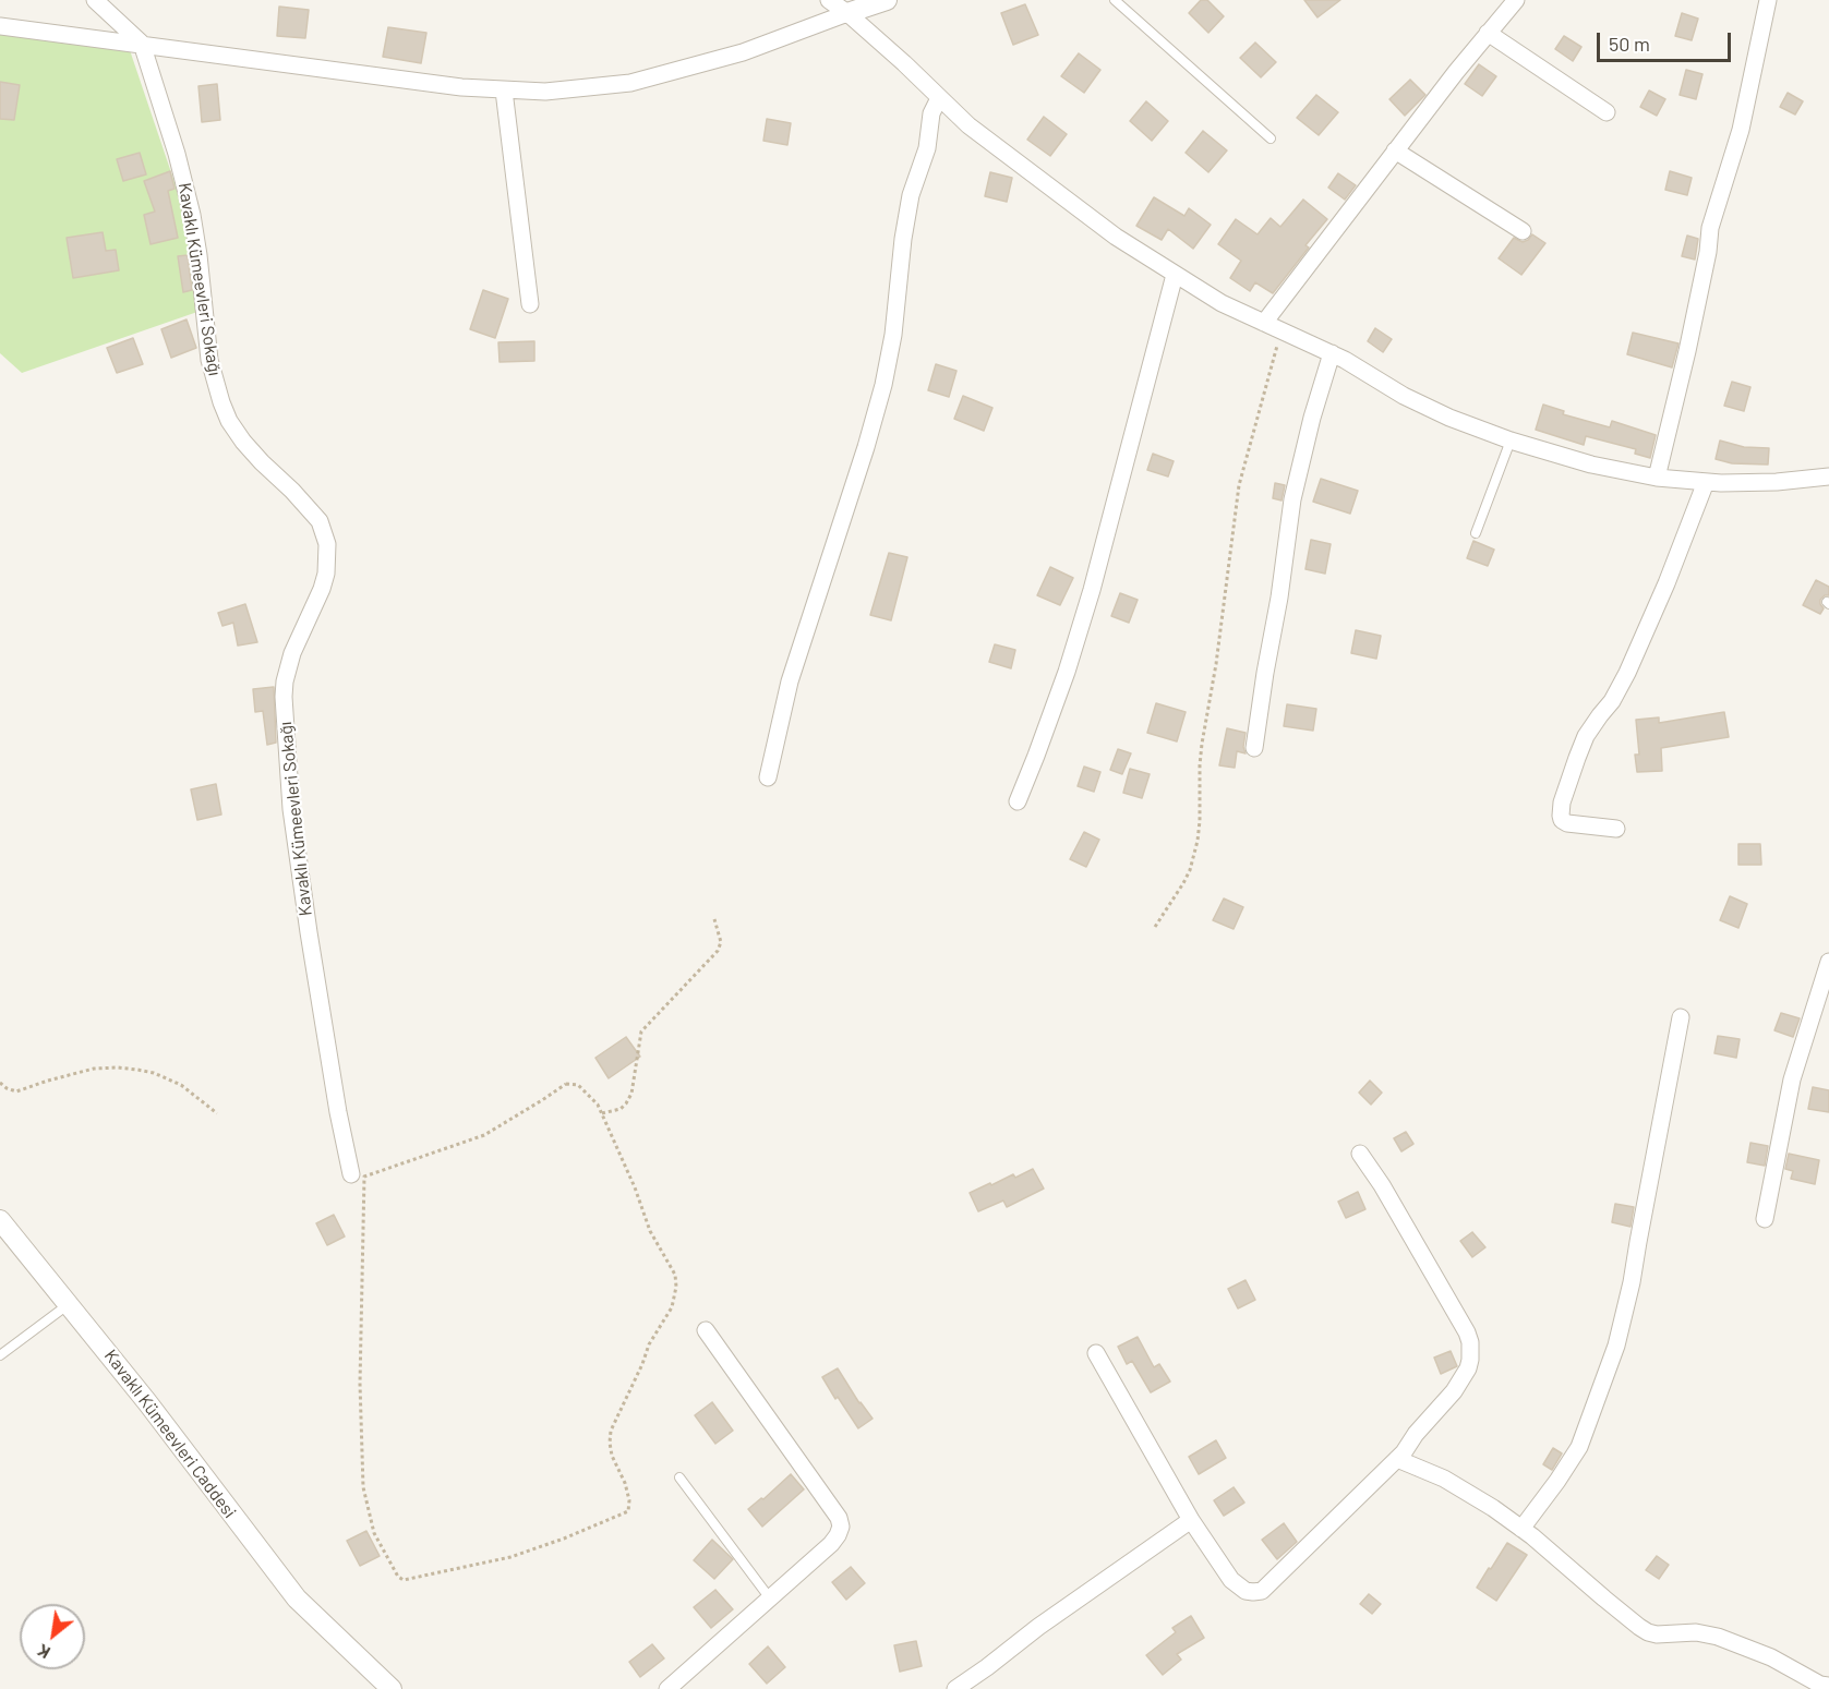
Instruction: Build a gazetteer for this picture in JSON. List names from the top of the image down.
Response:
{
  "streets": {
    "street": ["Kavaklı Kümeevleri Sokağı", "Kavaklı Kümeevleri Caddesi"]
  },
  "scale_bar": "50 m",
  "north": "bottom left"
}
